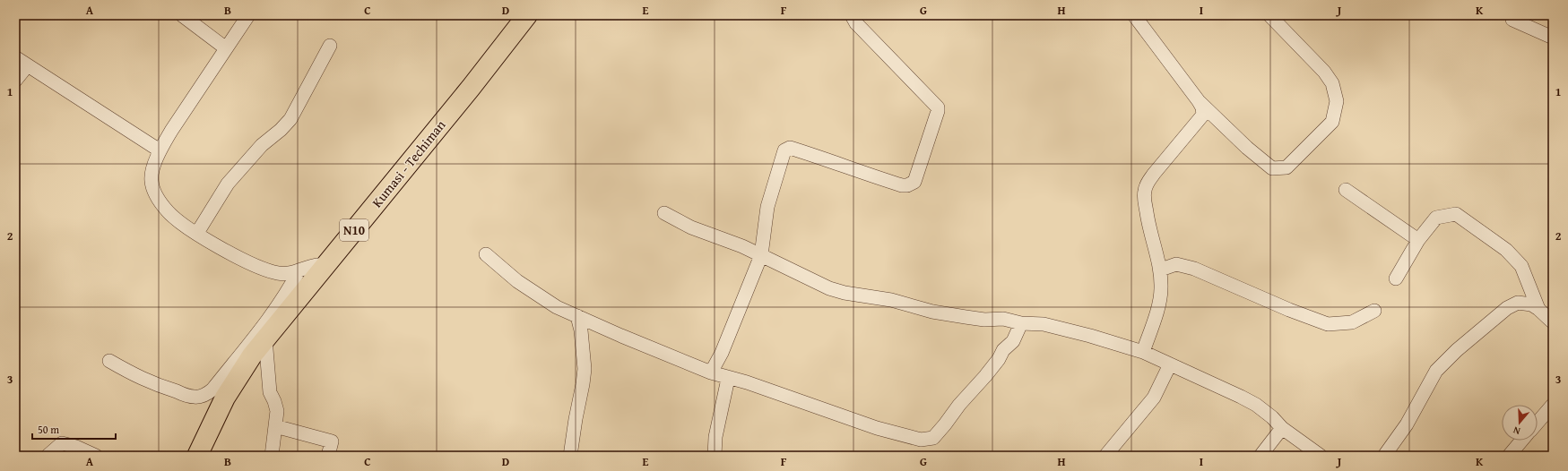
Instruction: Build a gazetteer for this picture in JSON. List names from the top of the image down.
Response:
{
  "streets": {
    "highway": ["Kumasi - Techiman", "N10"]
  },
  "scale_bar": "50 m",
  "north": "bottom",
  "grid": {
    "columns": [
      "A",
      "B",
      "C",
      "D",
      "E",
      "F",
      "G",
      "H",
      "I",
      "J",
      "K"
    ],
    "rows": ["1", "2", "3"]
  }
}
